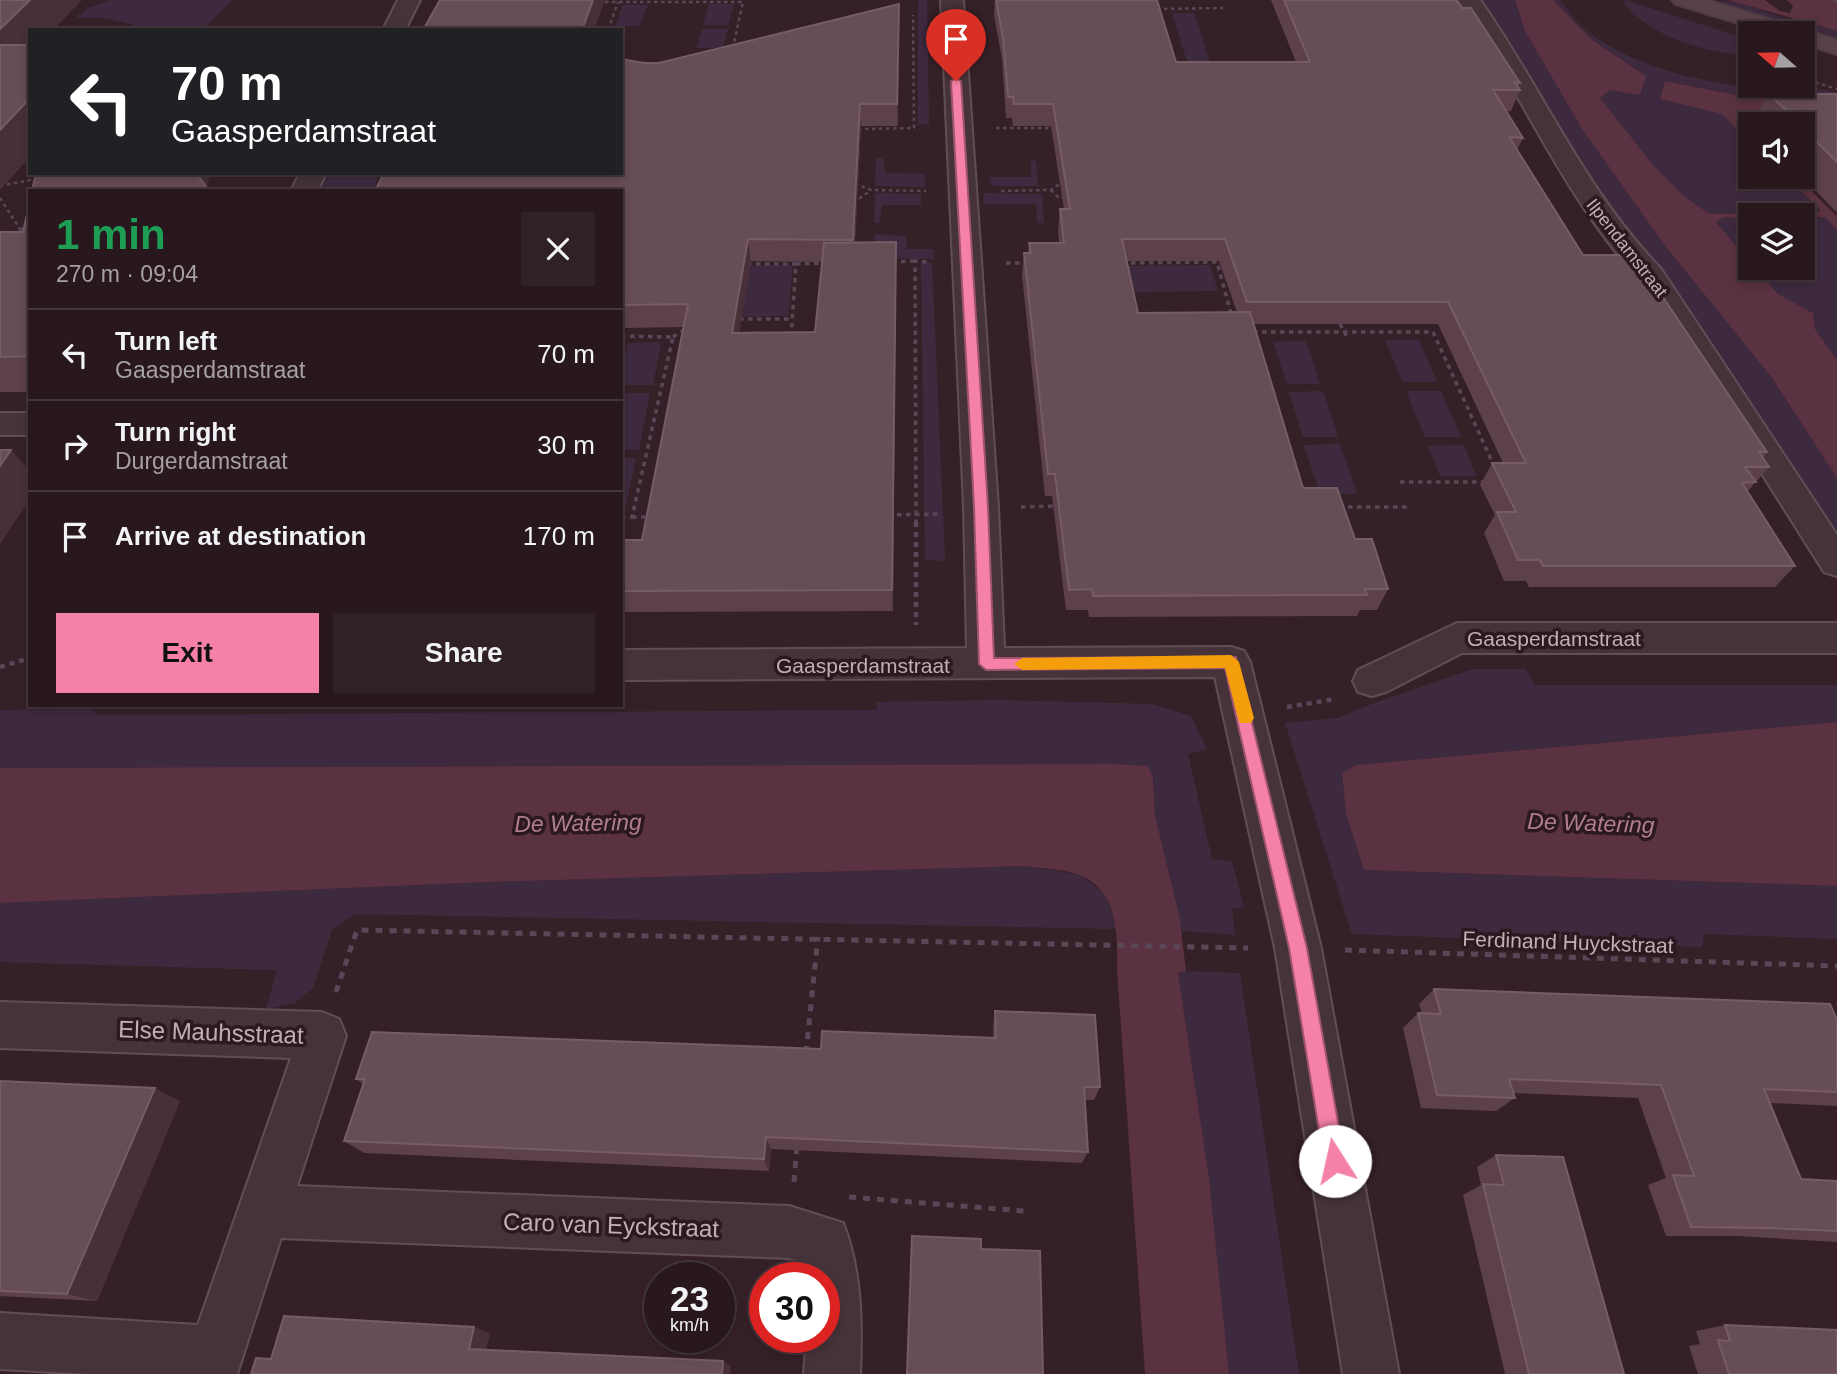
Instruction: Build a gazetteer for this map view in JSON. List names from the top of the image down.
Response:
{
  "streets": {
    "street": [
      "Ilpendamstraat",
      "Gaasperdamstraat",
      "Else Mauhsstraat",
      "Caro van Eyckstraat"
    ],
    "path": ["Ferdinand Huyckstraat"]
  },
  "crossings": [
    ["Else Mauhsstraat", "Caro van Eyckstraat"]
  ],
  "water": ["De Watering"],
  "north": "left",
  "page": {
    "turn": ["70 m", "Gaasperdamstraat"],
    "heading": ["1 min", "270 m · 09:04"],
    "list": [
      {
        "name": "Turn left",
        "note": "Gaasperdamstraat",
        "value": "70 m"
      },
      {
        "name": "Turn right",
        "note": "Durgerdamstraat",
        "value": "30 m"
      },
      {
        "name": "Arrive at destination",
        "value": "170 m"
      }
    ],
    "buttons": ["Exit", "Share"],
    "speed": "23 km/h",
    "limit": "30"
  }
}
